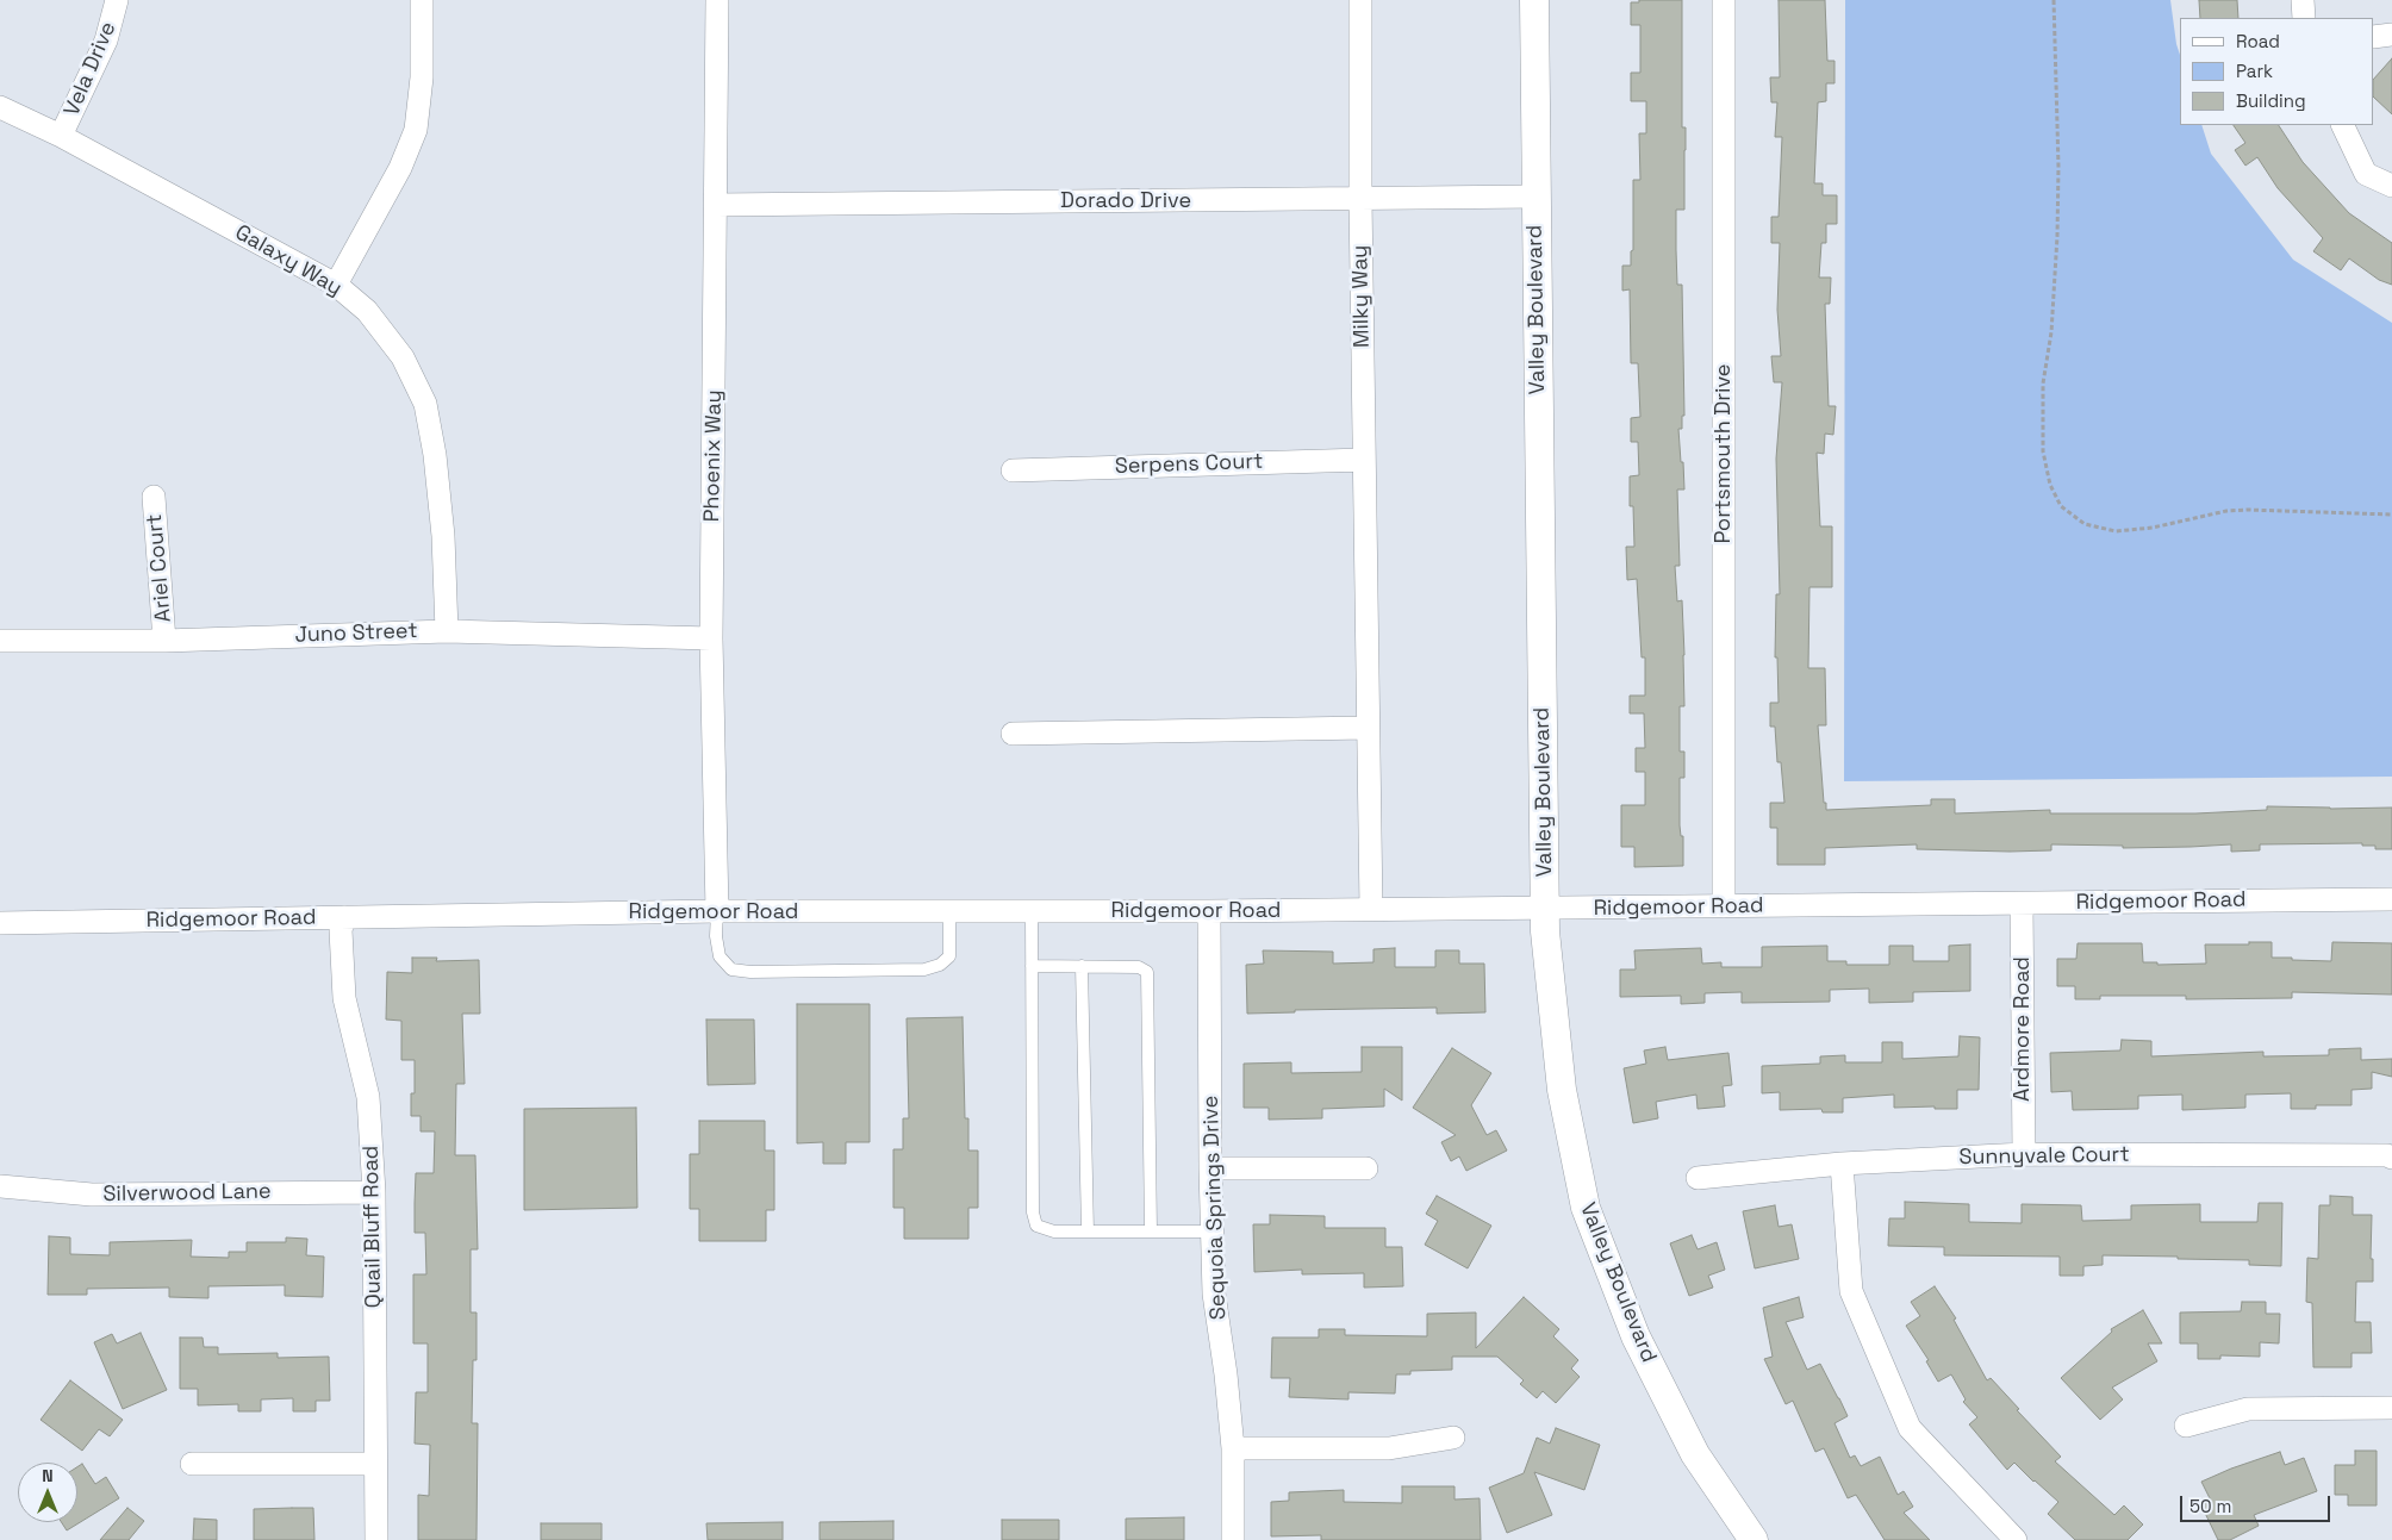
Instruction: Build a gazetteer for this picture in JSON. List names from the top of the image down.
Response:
{
  "streets": {
    "street": [
      "Vela Drive",
      "Dorado Drive",
      "Galaxy Way",
      "Milky Way",
      "Valley Boulevard",
      "Portsmouth Drive",
      "Phoenix Way",
      "Serpens Court",
      "Ariel Court",
      "Juno Street",
      "Ridgemoor Road",
      "Ardmore Road",
      "Sunnyvale Court",
      "Silverwood Lane",
      "Sequoia Springs Drive",
      "Quail Bluff Road"
    ]
  },
  "crossings": [
    ["Vela Drive", "Galaxy Way"],
    ["Dorado Drive", "Milky Way"],
    ["Dorado Drive", "Valley Boulevard"],
    ["Dorado Drive", "Phoenix Way"],
    ["Galaxy Way", "Juno Street"],
    ["Milky Way", "Serpens Court"],
    ["Milky Way", "Ridgemoor Road"],
    ["Valley Boulevard", "Ridgemoor Road"],
    ["Portsmouth Drive", "Ridgemoor Road"],
    ["Phoenix Way", "Juno Street"],
    ["Phoenix Way", "Ridgemoor Road"],
    ["Ariel Court", "Juno Street"],
    ["Ridgemoor Road", "Ardmore Road"],
    ["Ridgemoor Road", "Sequoia Springs Drive"],
    ["Ridgemoor Road", "Quail Bluff Road"],
    ["Ardmore Road", "Sunnyvale Court"],
    ["Silverwood Lane", "Quail Bluff Road"]
  ],
  "legend": ["Road", "Park", "Building"],
  "scale_bar": "50 m",
  "north": "top"
}
